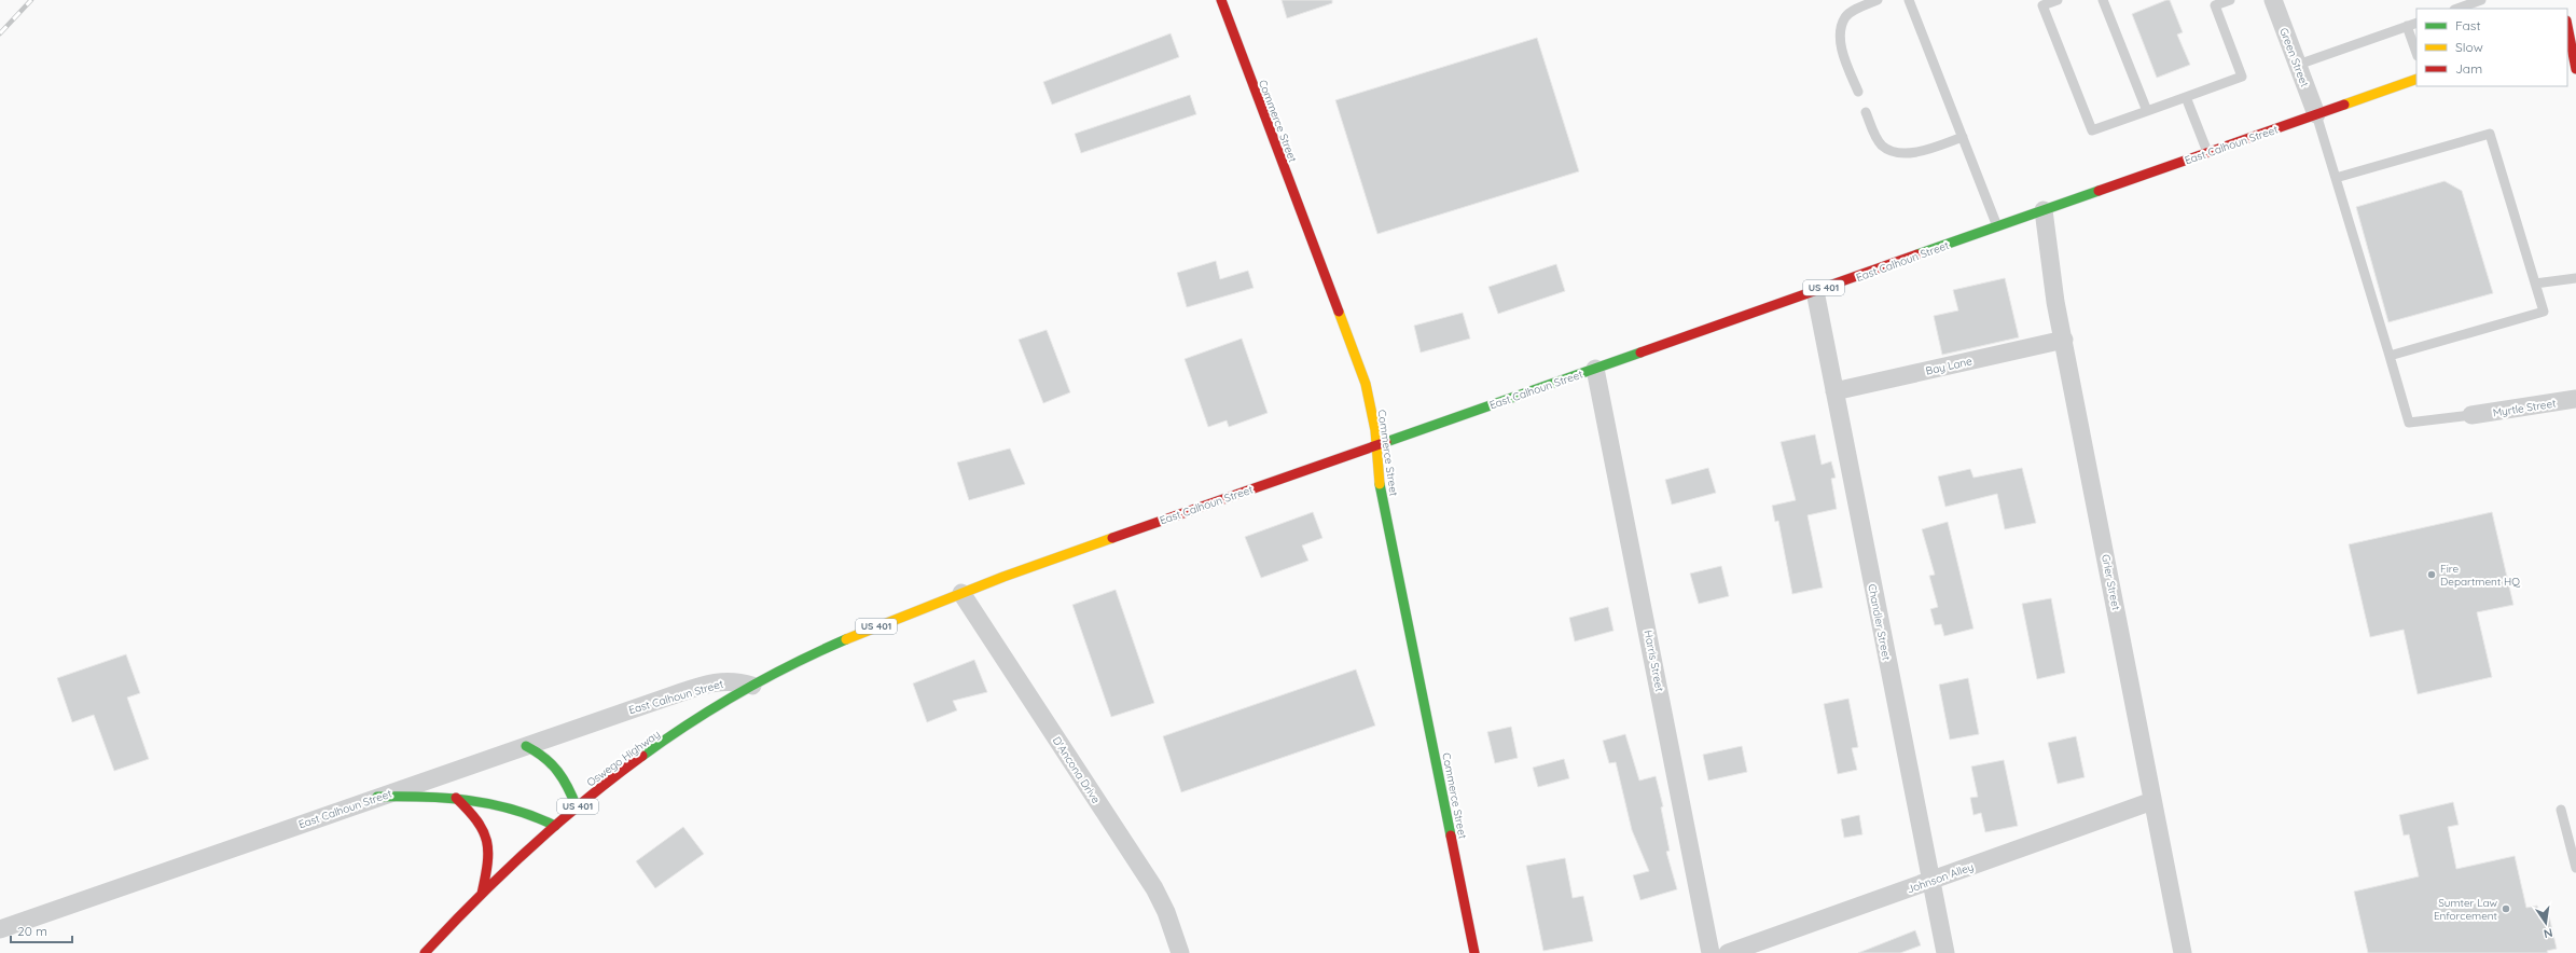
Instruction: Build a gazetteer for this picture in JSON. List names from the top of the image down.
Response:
{
  "streets": {
    "main road": [
      "Commerce Street",
      "East Calhoun Street",
      "US 401",
      "Oswego Highway"
    ],
    "street": [
      "Green Street",
      "Bay Lane",
      "Myrtle Street",
      "Grier Street",
      "Chandler Street",
      "Harris Street",
      "D'Ancona Drive",
      "Johnson Alley"
    ]
  },
  "crossings": [
    ["Green Street", "East Calhoun Street"],
    ["Commerce Street", "East Calhoun Street"],
    ["East Calhoun Street", "Grier Street"],
    ["East Calhoun Street", "Chandler Street"],
    ["East Calhoun Street", "Harris Street"],
    ["East Calhoun Street", "Oswego Highway"],
    ["East Calhoun Street", "D'Ancona Drive"],
    ["Bay Lane", "Grier Street"],
    ["Bay Lane", "Chandler Street"],
    ["Grier Street", "Johnson Alley"],
    ["Chandler Street", "Johnson Alley"]
  ],
  "places": ["Fire Department HQ", "Sumter Law Enforcement"],
  "legend": ["Fast", "Slow", "Jam"],
  "scale_bar": "20 m",
  "north": "bottom"
}
